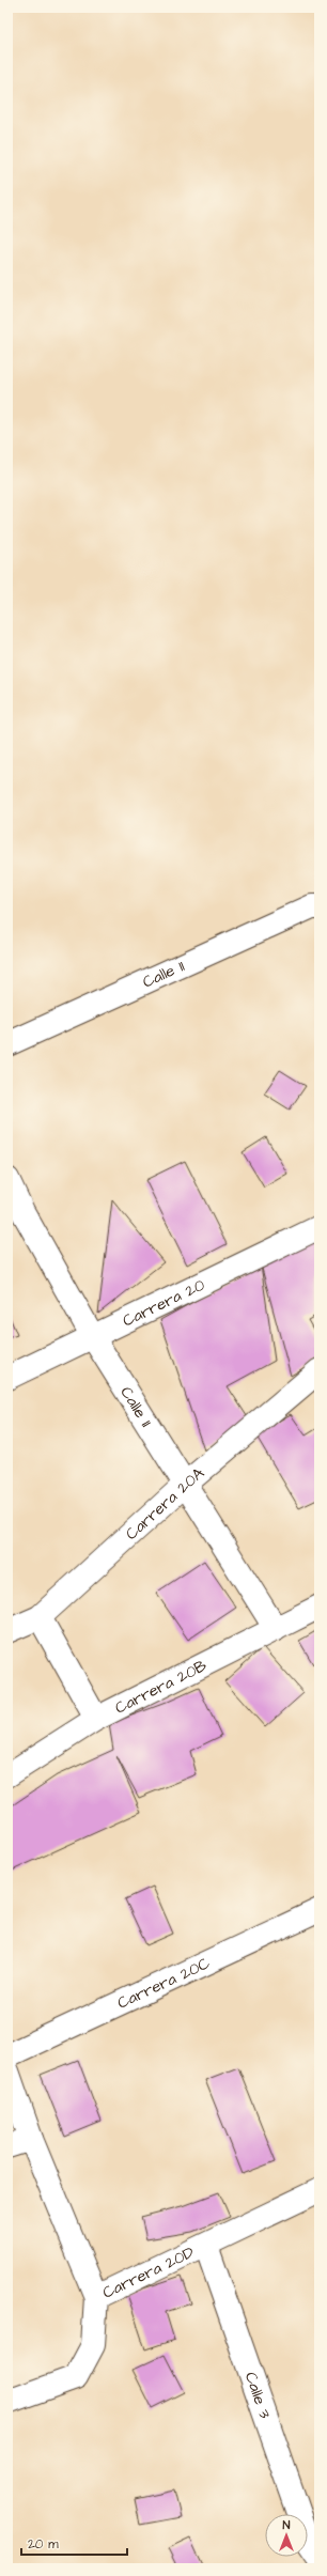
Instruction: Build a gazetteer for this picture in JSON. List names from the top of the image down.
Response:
{
  "streets": {
    "street": [
      "Calle 11",
      "Carrera 20",
      "Carrera 20A",
      "Carrera 20B",
      "Carrera 20C",
      "Carrera 20D",
      "Calle 3"
    ]
  },
  "crossings": [
    ["Calle 11", "Carrera 20"],
    ["Calle 11", "Carrera 20A"],
    ["Calle 11", "Carrera 20B"],
    ["Carrera 20D", "Calle 3"]
  ],
  "scale_bar": "20 m",
  "north": "top"
}
